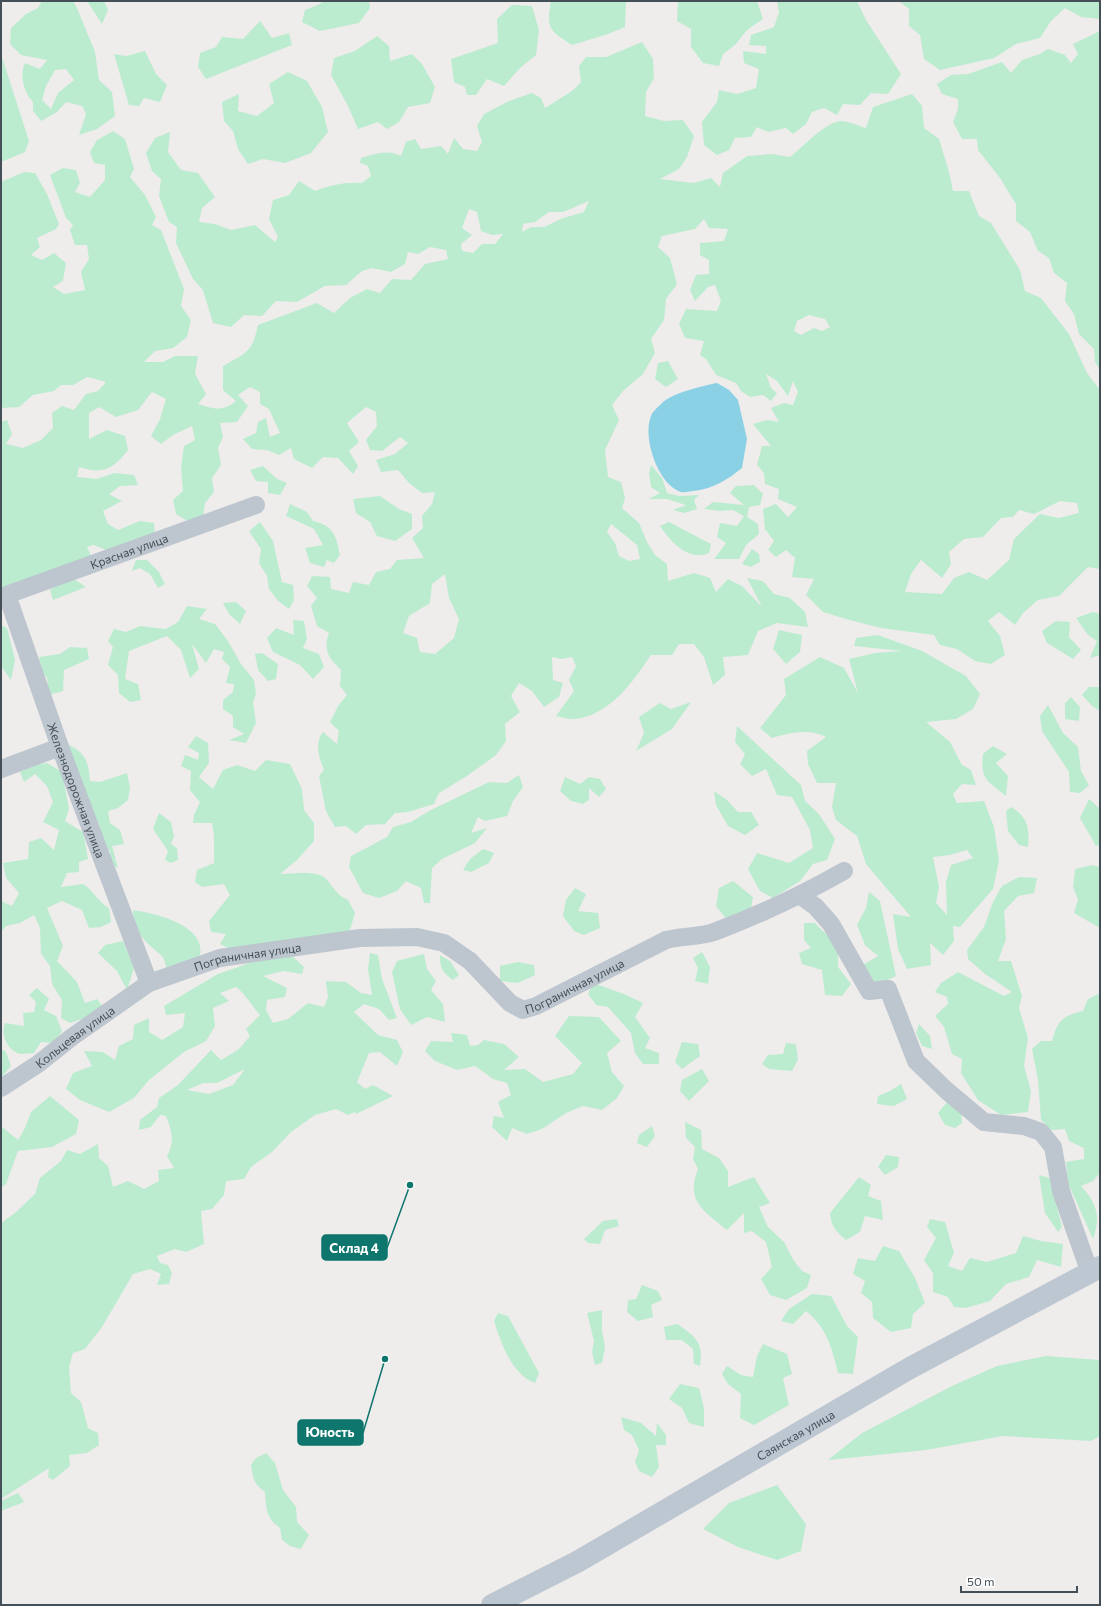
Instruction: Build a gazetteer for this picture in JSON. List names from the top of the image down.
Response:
{
  "streets": {
    "street": [
      "Красная улица",
      "Железнодорожная улица",
      "Пограничная улица",
      "Кольцевая улица",
      "Саянская улица"
    ]
  },
  "crossings": [
    ["Красная улица", "Железнодорожная улица"],
    ["Железнодорожная улица", "Пограничная улица"],
    ["Железнодорожная улица", "Кольцевая улица"],
    ["Пограничная улица", "Кольцевая улица"]
  ],
  "places": ["Склад 4", "Юность"],
  "scale_bar": "50 m"
}
